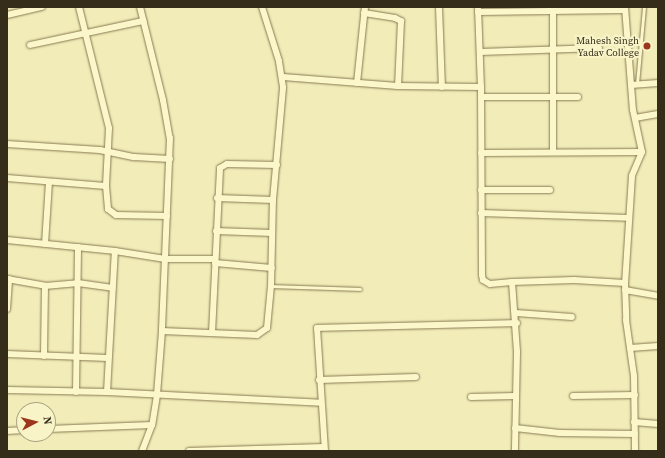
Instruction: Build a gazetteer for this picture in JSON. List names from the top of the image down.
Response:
{
  "places": ["Mahesh Singh Yadav College"],
  "north": "right"
}
